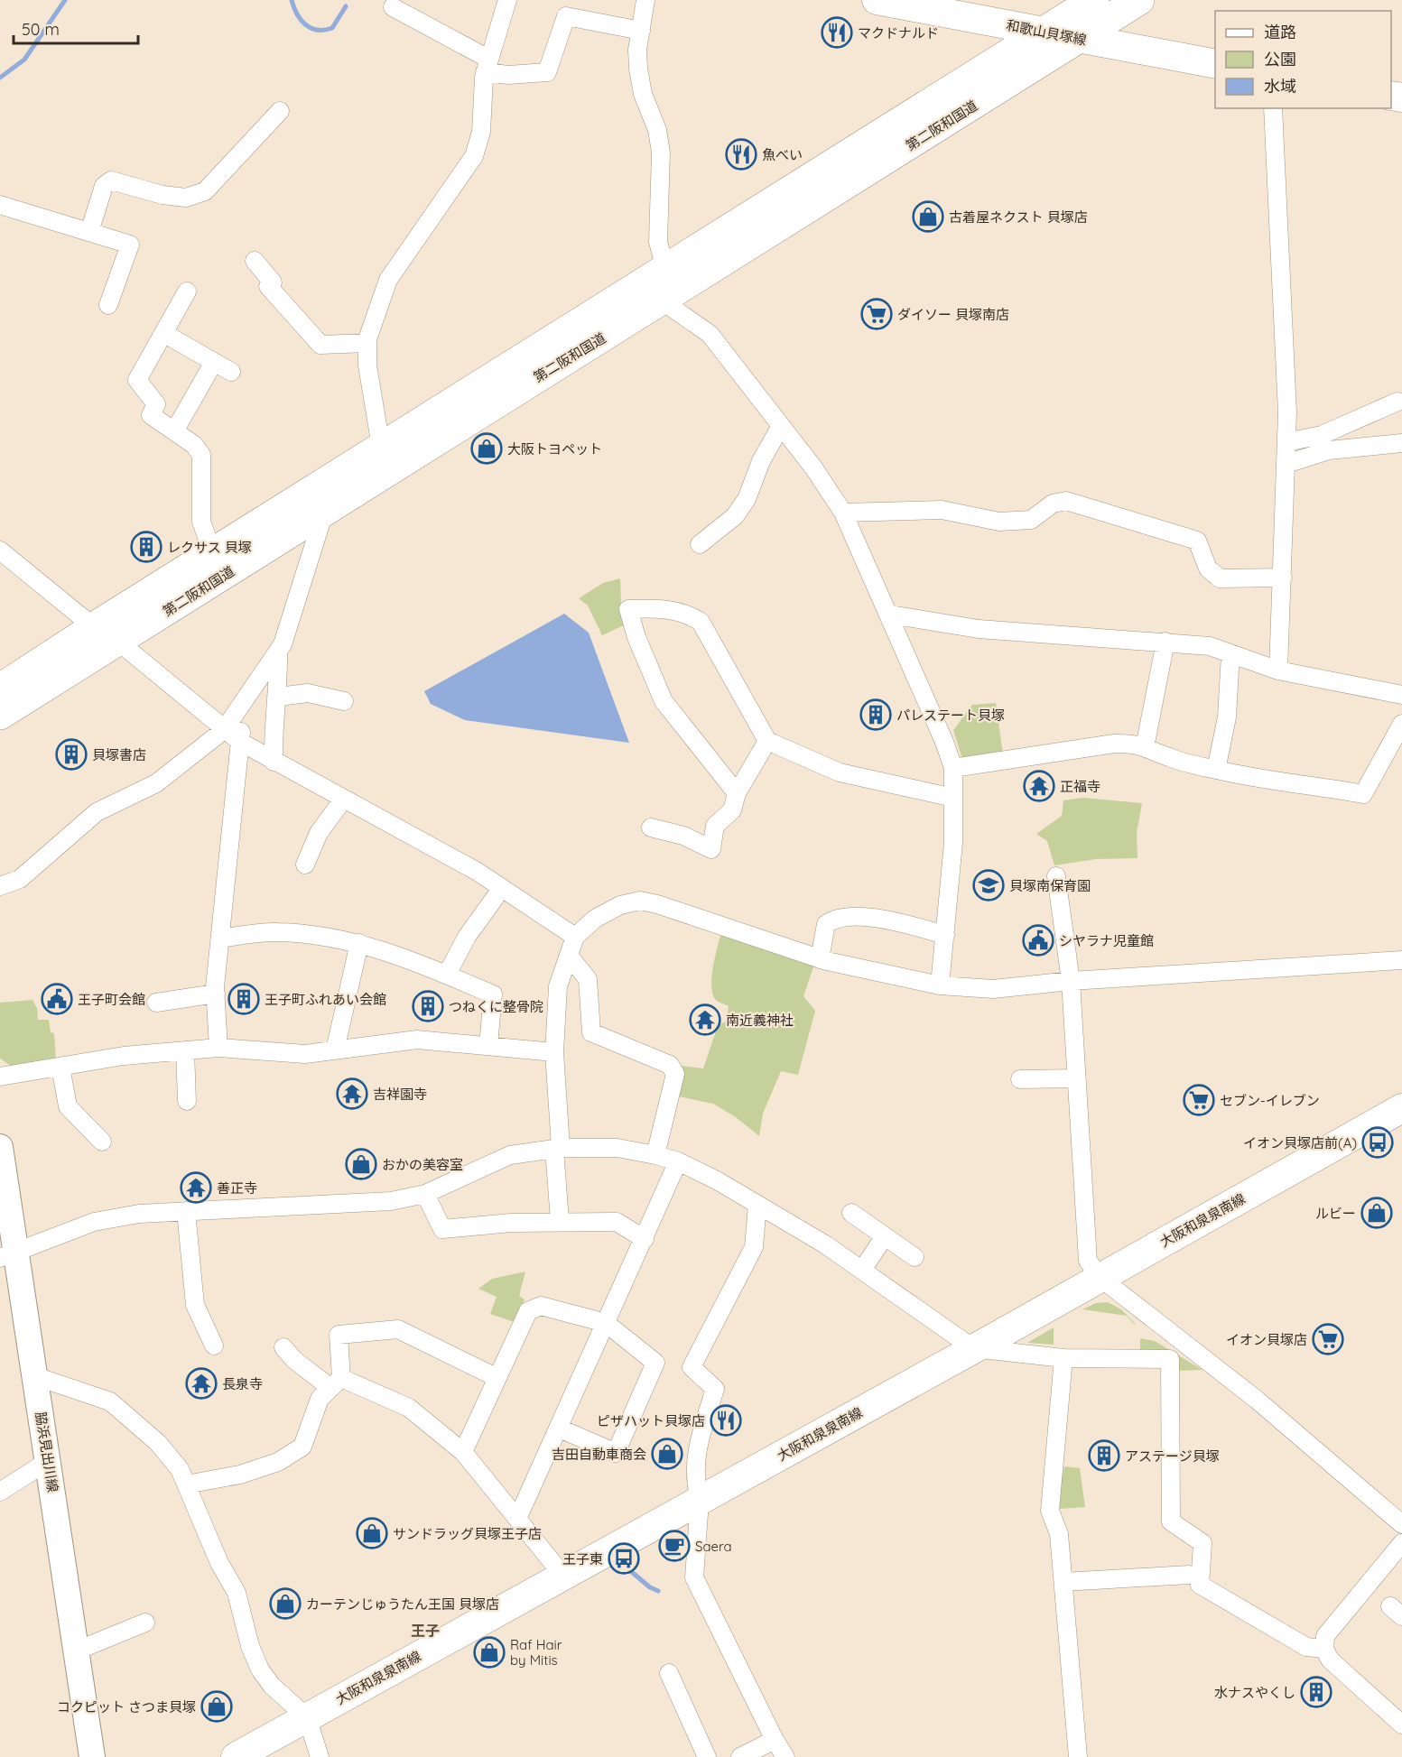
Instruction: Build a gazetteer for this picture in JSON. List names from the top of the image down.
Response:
{
  "streets": {
    "highway": ["第二阪和国道"],
    "main road": ["和歌山貝塚線", "大阪和泉泉南線"],
    "street": ["脇浜見出川線"]
  },
  "crossings": [
    ["和歌山貝塚線", "第二阪和国道"]
  ],
  "districts": ["王子"],
  "places": {
    "restaurant": ["マクドナルド", "魚べい", "ピザハット貝塚店"],
    "shop": [
      "古着屋ネクスト 貝塚店",
      "大阪トヨペット",
      "おかの美容室",
      "ルビー",
      "吉田自動車商会",
      "サンドラッグ貝塚王子店",
      "カーテンじゅうたん王国 貝塚店",
      "Raf Hair by Mitis",
      "コクピット さつま貝塚"
    ],
    "supermarket": ["ダイソー 貝塚南店", "セブン-イレブン", "イオン貝塚店"],
    "building": [
      "レクサス 貝塚",
      "パレステート貝塚",
      "貝塚書店",
      "王子町ふれあい会館",
      "つねくに整骨院",
      "アステージ貝塚",
      "水ナスやくし"
    ],
    "temple": [
      "正福寺",
      "南近義神社",
      "吉祥園寺",
      "善正寺",
      "長泉寺"
    ],
    "school or university": ["貝塚南保育園"],
    "public building": ["シヤラナ児童館", "王子町会館"],
    "bus stop": ["イオン貝塚店前(A)", "王子東"],
    "cafe": ["Saera"]
  },
  "legend": ["道路", "公園", "水域"],
  "scale_bar": "50 m"
}
